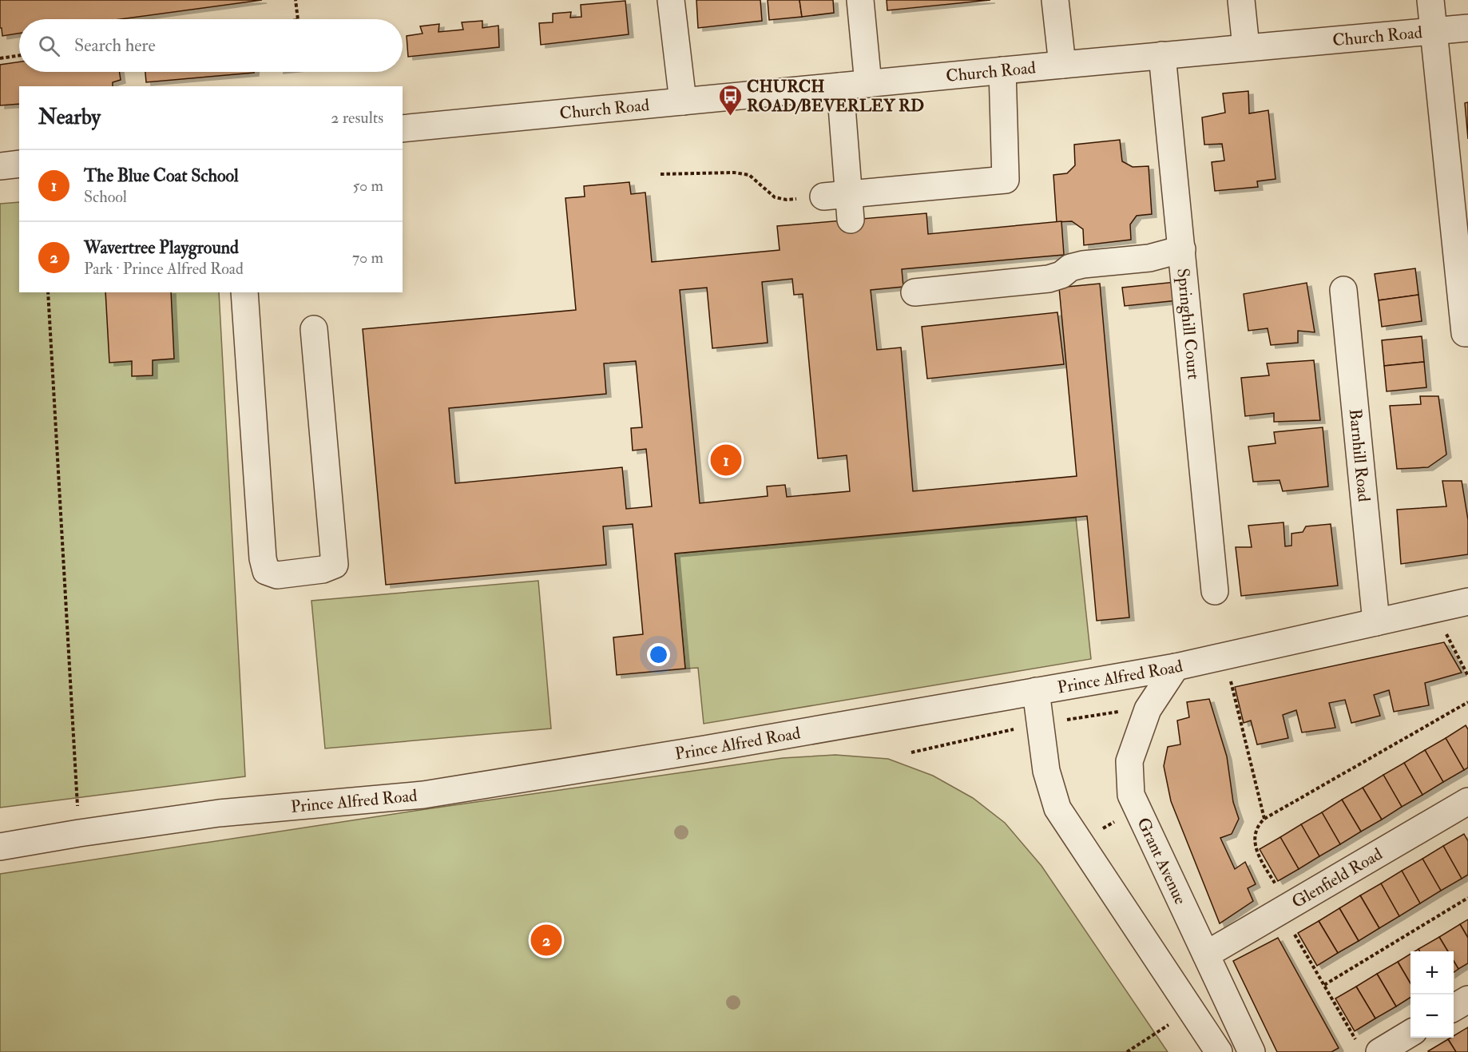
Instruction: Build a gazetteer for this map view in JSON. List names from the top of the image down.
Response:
{
  "streets": {
    "street": [
      "Church Road",
      "Springhill Court",
      "Barnhill Road",
      "Prince Alfred Road",
      "Grant Avenue",
      "Glenfield Road"
    ]
  },
  "crossings": [
    ["Church Road", "Springhill Court"],
    ["Barnhill Road", "Prince Alfred Road"],
    ["Prince Alfred Road", "Grant Avenue"],
    ["Grant Avenue", "Glenfield Road"]
  ],
  "places": {
    "bus stop": ["CHURCH ROAD/BEVERLEY RD"]
  },
  "page": {
    "search": "Search here",
    "heading": ["Nearby", "2 results"],
    "list": [
      {
        "mark": "1",
        "name": "The Blue Coat School",
        "note": "School",
        "value": "50 m"
      },
      {
        "mark": "2",
        "name": "Wavertree Playground",
        "note": "Park · Prince Alfred Road",
        "value": "70 m"
      }
    ],
    "pins": ["1", "2"],
    "map_buttons": ["+", "−"]
  }
}
